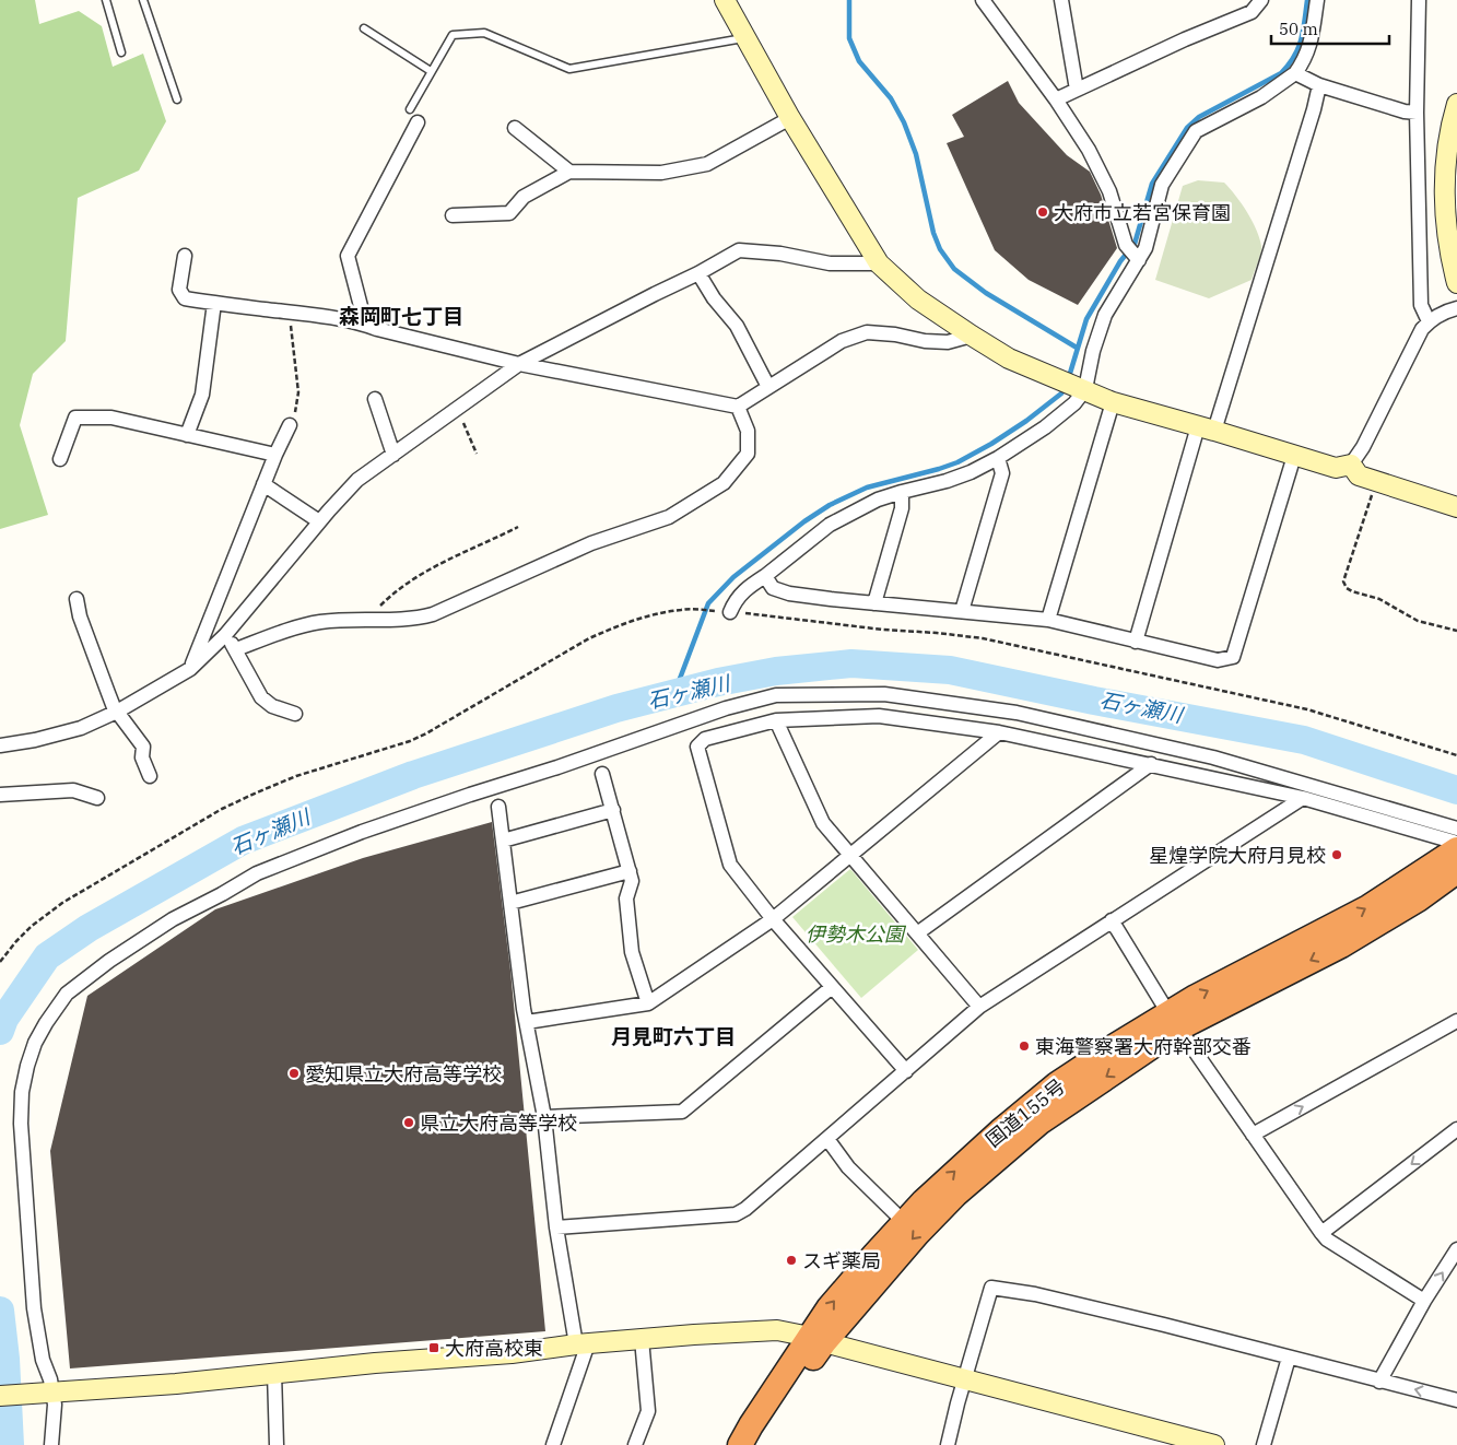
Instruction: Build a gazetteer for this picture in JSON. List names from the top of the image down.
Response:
{
  "streets": {
    "highway": ["国道155号"]
  },
  "districts": ["森岡町七丁目", "月見町六丁目"],
  "water": ["石ヶ瀬川"],
  "parks": ["伊勢木公園"],
  "places": {
    "other": [
      "大府市立若宮保育園",
      "星煌学院大府月見校",
      "東海警察署大府幹部交番",
      "愛知県立大府高等学校",
      "県立大府高等学校",
      "スギ薬局"
    ],
    "transit": ["大府高校東"]
  },
  "scale_bar": "50 m"
}
